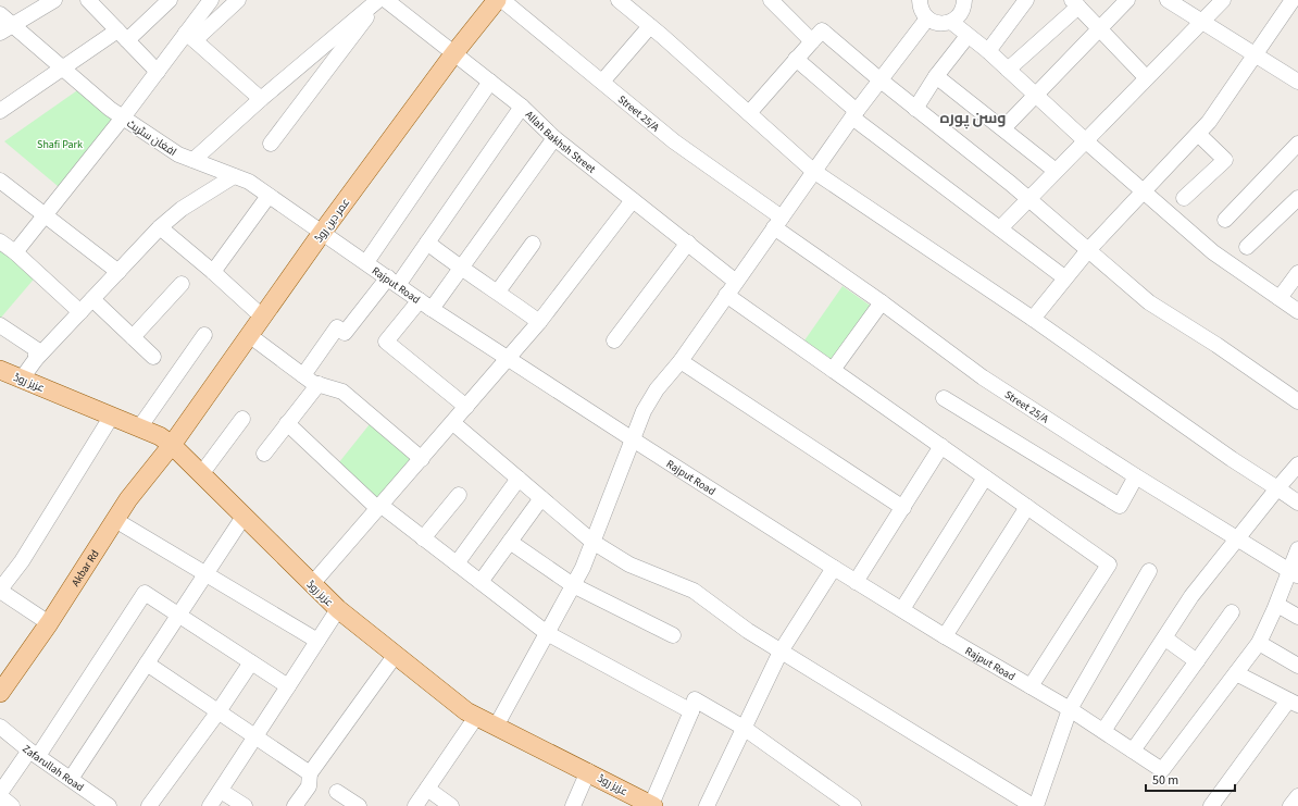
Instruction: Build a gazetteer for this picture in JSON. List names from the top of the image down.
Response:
{
  "streets": {
    "main road": ["عمر دین روڈ", "عزیز روڈ", "Akbar Rd"],
    "street": [
      "Street 25/A",
      "افغان سٹریٹ",
      "Allah Bakhsh Street",
      "Rajput Road",
      "Zafarullah Road"
    ]
  },
  "crossings": [
    ["افغان سٹریٹ", "عمر دین روڈ"],
    ["افغان سٹریٹ", "Rajput Road"],
    ["Allah Bakhsh Street", "عمر دین روڈ"],
    ["عمر دین روڈ", "Rajput Road"],
    ["عمر دین روڈ", "عزیز روڈ"],
    ["عمر دین روڈ", "Akbar Rd"],
    ["عزیز روڈ", "Akbar Rd"]
  ],
  "districts": ["وسن پورہ"],
  "parks": ["Shafi Park"],
  "scale_bar": "50 m"
}
